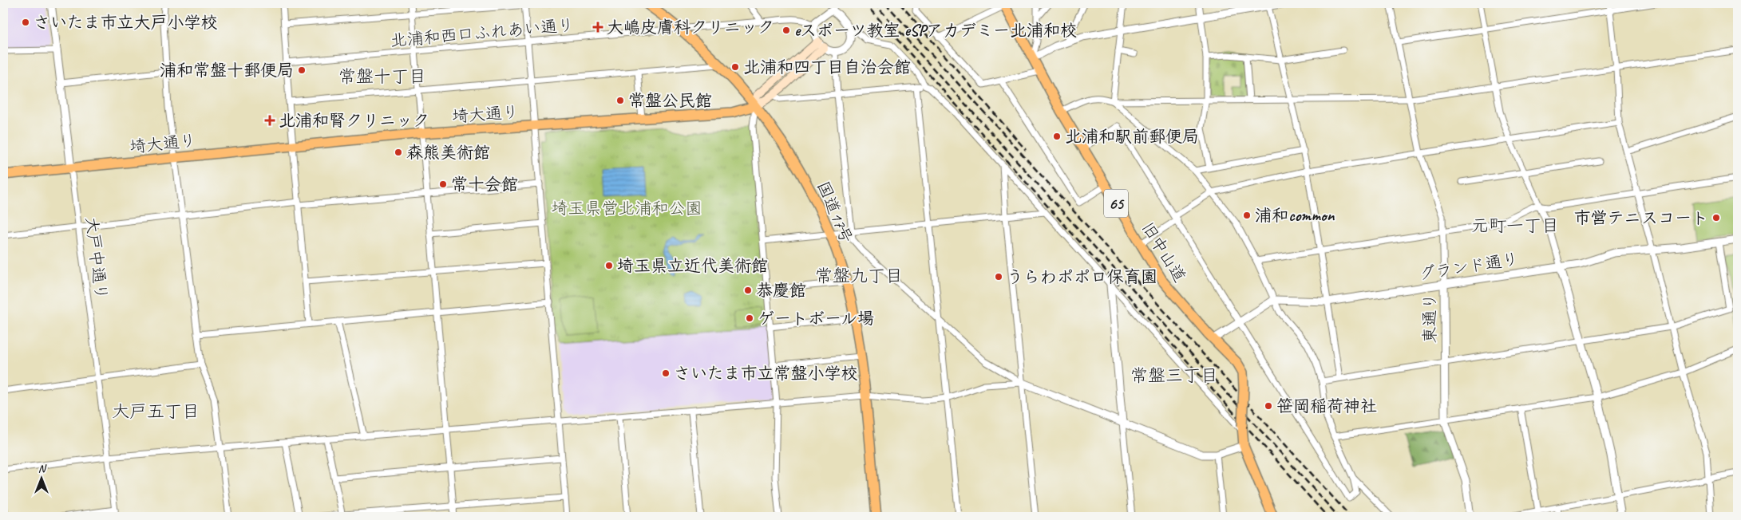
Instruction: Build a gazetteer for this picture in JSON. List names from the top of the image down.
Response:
{
  "streets": {
    "main road": [
      "埼大通り",
      "65",
      "国道17号",
      "旧中山道"
    ],
    "street": [
      "北浦和西口ふれあい通り",
      "大戸中通り",
      "グランド通り",
      "東通り"
    ]
  },
  "crossings": [
    ["北浦和西口ふれあい通り", "国道17号"],
    ["埼大通り", "国道17号"],
    ["埼大通り", "大戸中通り"],
    ["グランド通り", "東通り"]
  ],
  "districts": [
    "常盤十丁目",
    "元町一丁目",
    "常盤九丁目",
    "常盤三丁目",
    "大戸五丁目"
  ],
  "parks": ["埼玉県営北浦和公園"],
  "places": {
    "other": [
      "さいたま市立大戸小学校",
      "eスポーツ教室 eSPアカデミー北浦和校",
      "北浦和四丁目自治会館",
      "浦和常盤十郵便局",
      "常盤公民館",
      "北浦和駅前郵便局",
      "森熊美術館",
      "常十会館",
      "浦和common",
      "市営テニスコート",
      "埼玉県立近代美術館",
      "うらわポポロ保育園",
      "恭慶館",
      "ゲートボール場",
      "さいたま市立常盤小学校",
      "笹岡稲荷神社"
    ],
    "health": ["大嶋皮膚科クリニック", "北浦和腎クリニック"]
  },
  "north": "top"
}
